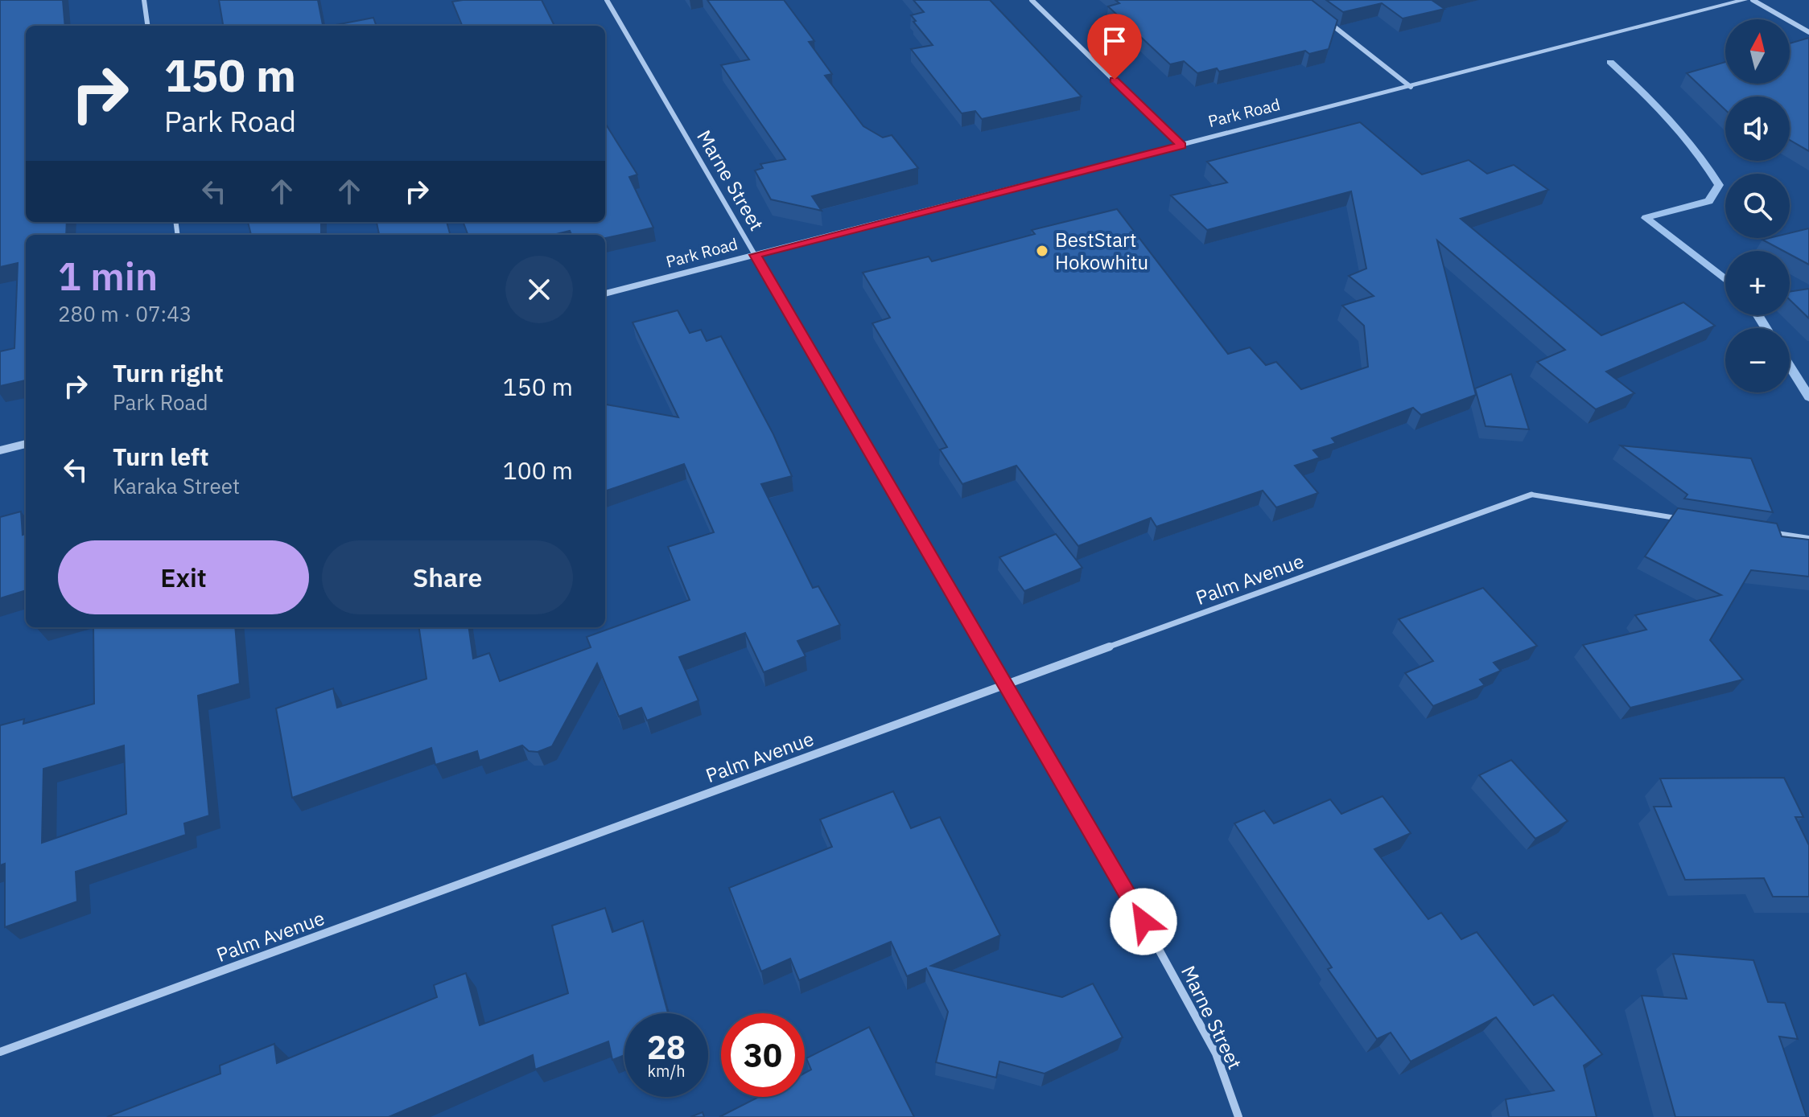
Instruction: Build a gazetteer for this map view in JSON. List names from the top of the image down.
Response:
{
  "streets": {
    "street": ["Park Road", "Marne Street", "Palm Avenue"]
  },
  "crossings": [
    ["Park Road", "Marne Street"],
    ["Marne Street", "Palm Avenue"]
  ],
  "places": ["BestStart Hokowhitu"],
  "north": "top",
  "page": {
    "map_buttons": ["+", "−"],
    "turn": ["150 m", "Park Road"],
    "heading": ["1 min", "280 m · 07:43"],
    "list": [
      {
        "name": "Turn right",
        "note": "Park Road",
        "value": "150 m"
      },
      {
        "name": "Turn left",
        "note": "Karaka Street",
        "value": "100 m"
      }
    ],
    "buttons": ["Exit", "Share"],
    "speed": "28 km/h",
    "limit": "30"
  }
}
